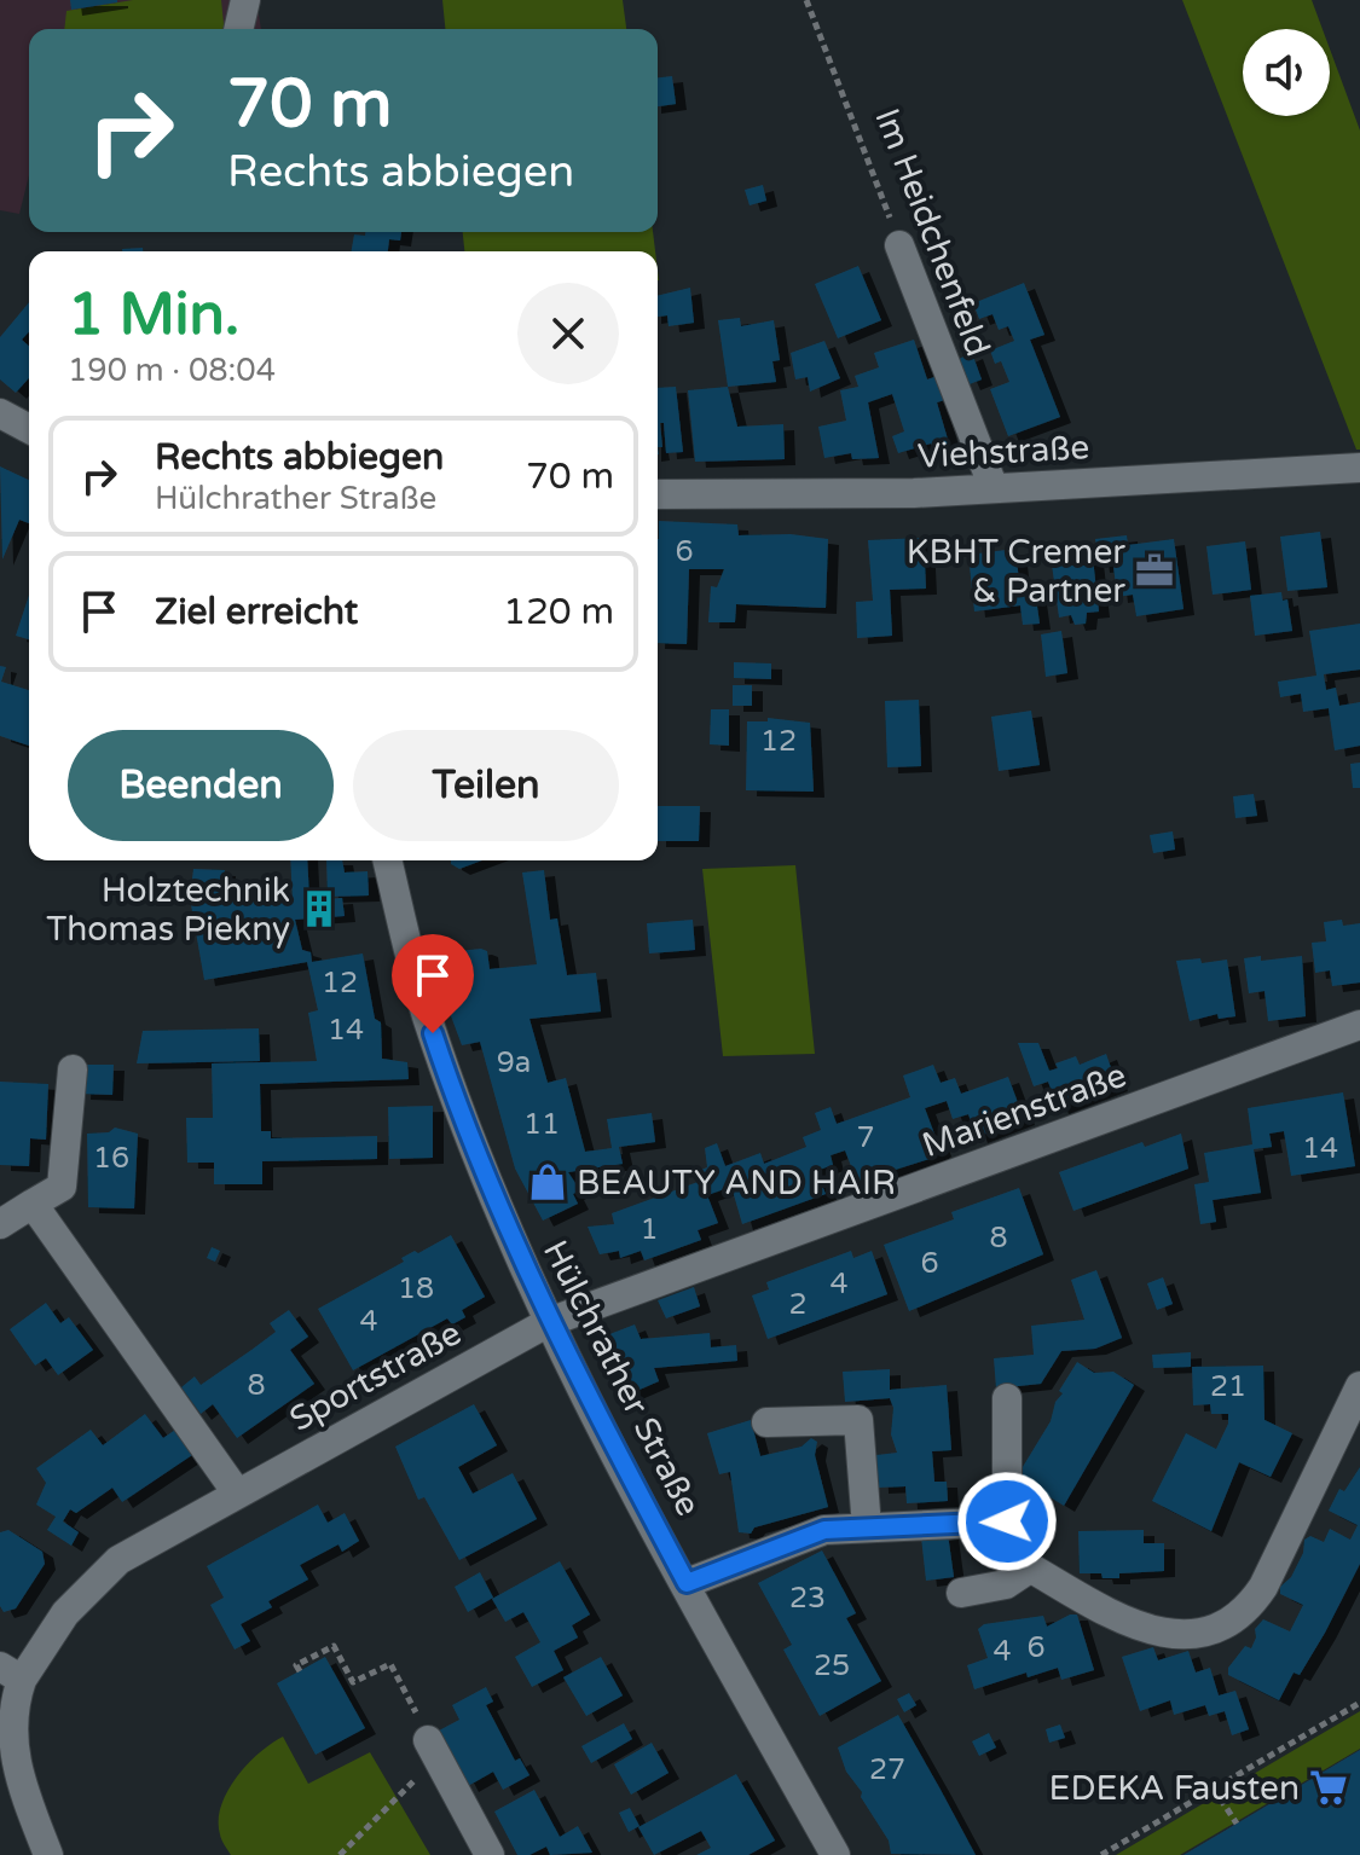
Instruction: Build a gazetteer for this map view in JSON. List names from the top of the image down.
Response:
{
  "streets": {
    "street": [
      "Im Heidchenfeld",
      "Viehstraße",
      "Marienstraße",
      "Sportstraße",
      "Hülchrather Straße"
    ]
  },
  "crossings": [
    ["Im Heidchenfeld", "Viehstraße"],
    ["Marienstraße", "Sportstraße"],
    ["Marienstraße", "Hülchrather Straße"],
    ["Sportstraße", "Hülchrather Straße"]
  ],
  "places": {
    "office": ["KBHT Cremer & Partner"],
    "building": ["Holztechnik Thomas Piekny"],
    "shop": ["BEAUTY AND HAIR"],
    "supermarket": ["EDEKA Fausten"]
  },
  "house_numbers": [
    "6",
    "12",
    "12",
    "14",
    "9a",
    "11",
    "7",
    "14",
    "16",
    "1",
    "8",
    "6",
    "4",
    "18",
    "2",
    "4",
    "8",
    "21",
    "23",
    "6",
    "4",
    "25",
    "27"
  ],
  "page": {
    "turn": ["70 m", "Rechts abbiegen"],
    "heading": ["1 Min.", "190 m · 08:04"],
    "list": [
      {
        "name": "Rechts abbiegen",
        "note": "Hülchrather Straße",
        "value": "70 m"
      },
      {
        "name": "Ziel erreicht",
        "value": "120 m"
      }
    ],
    "buttons": ["Beenden", "Teilen"]
  }
}
